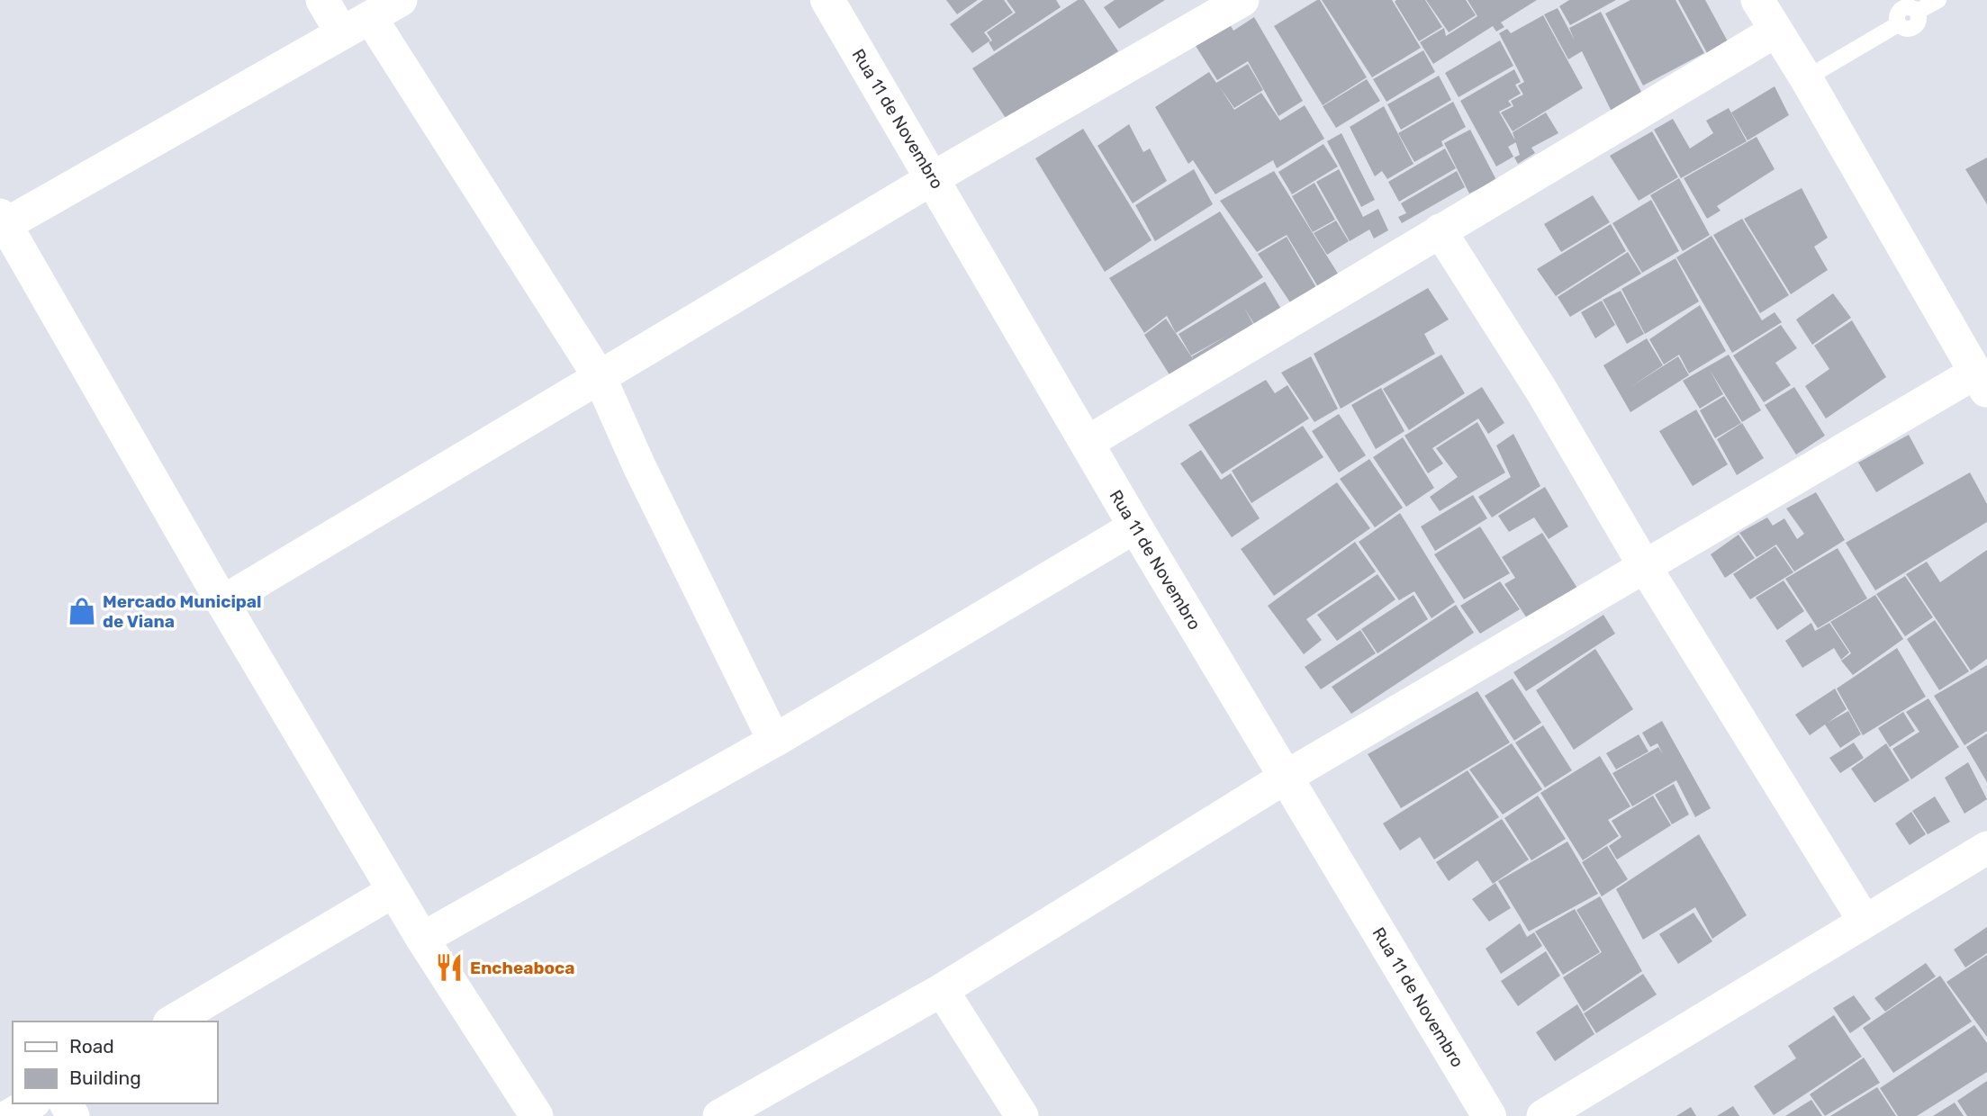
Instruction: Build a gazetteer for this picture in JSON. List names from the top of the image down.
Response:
{
  "streets": {
    "main road": ["Rua 11 de Novembro"]
  },
  "places": {
    "shop": ["Mercado Municipal de Viana"],
    "restaurant": ["Encheaboca"]
  },
  "legend": ["Road", "Building"]
}
